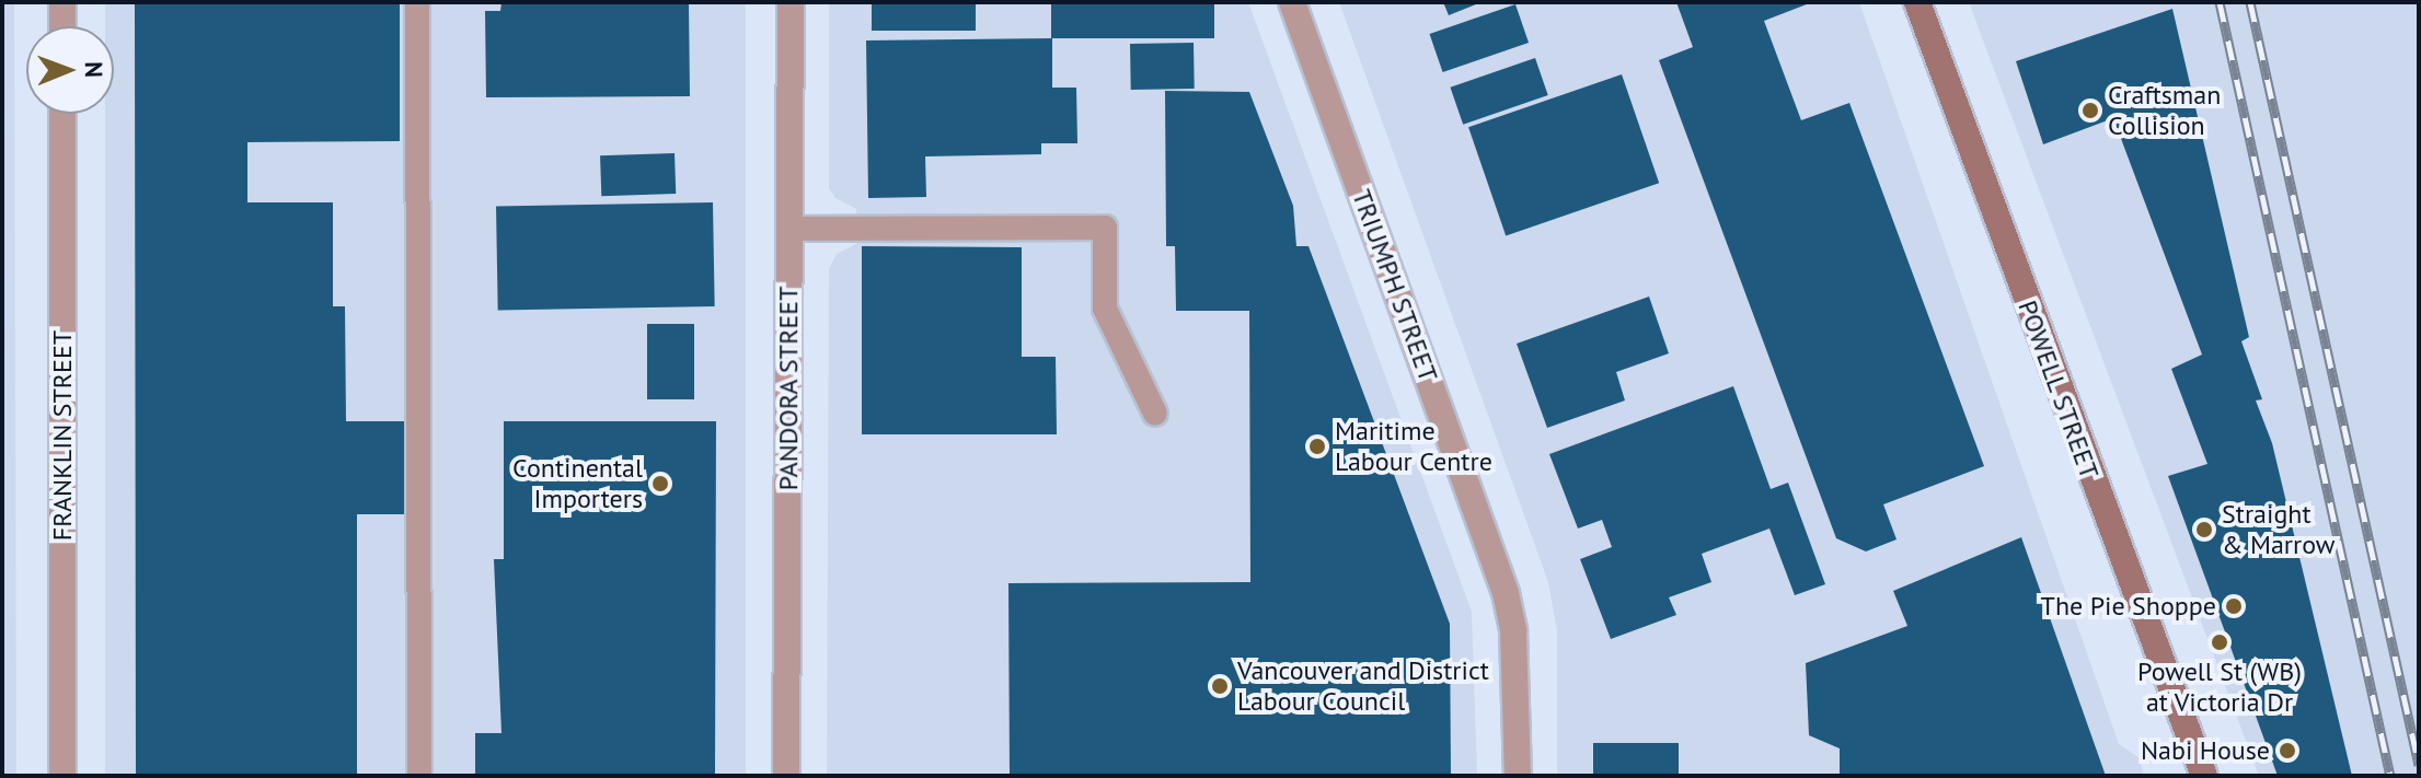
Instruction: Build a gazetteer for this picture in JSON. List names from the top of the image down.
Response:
{
  "streets": {
    "main road": ["POWELL STREET"],
    "street": ["TRIUMPH STREET", "PANDORA STREET", "FRANKLIN STREET"]
  },
  "places": [
    "Craftsman Collision",
    "Maritime Labour Centre",
    "Continental Importers",
    "Straight & Marrow",
    "The Pie Shoppe",
    "Powell St (WB) at Victoria Dr",
    "Vancouver and District Labour Council",
    "Nabi House"
  ],
  "north": "right"
}
